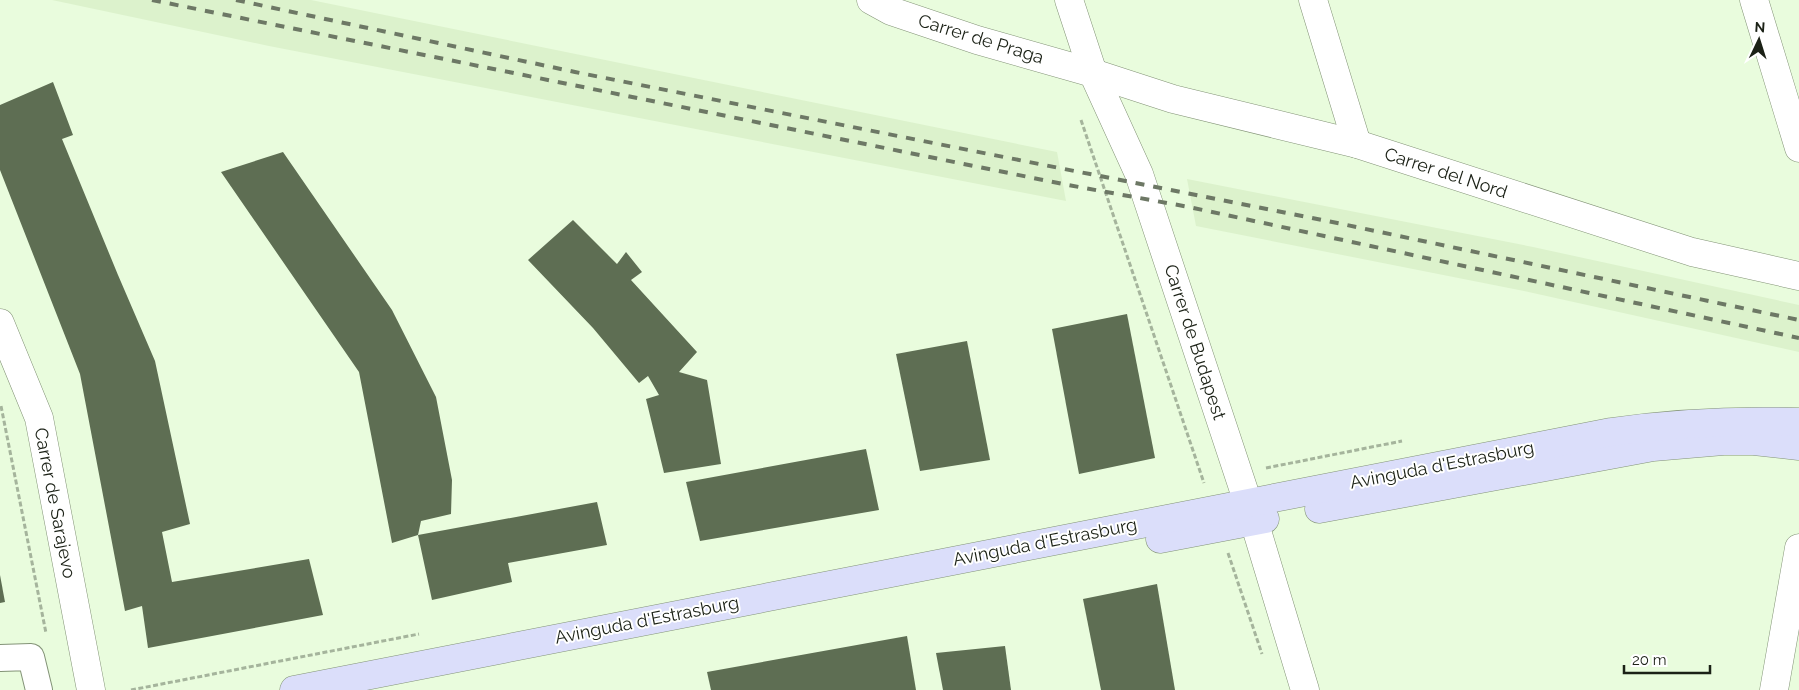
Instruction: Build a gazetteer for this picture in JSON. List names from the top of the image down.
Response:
{
  "streets": {
    "main road": ["Avinguda d'Estrasburg"],
    "street": [
      "Carrer de Praga",
      "Carrer del Nord",
      "Carrer de Budapest",
      "Carrer de Sarajevo"
    ]
  },
  "crossings": [
    ["Carrer de Praga", "Carrer del Nord"],
    ["Carrer de Praga", "Carrer de Budapest"],
    ["Carrer del Nord", "Carrer de Budapest"],
    ["Carrer de Budapest", "Avinguda d'Estrasburg"]
  ],
  "scale_bar": "20 m",
  "north": "top"
}
